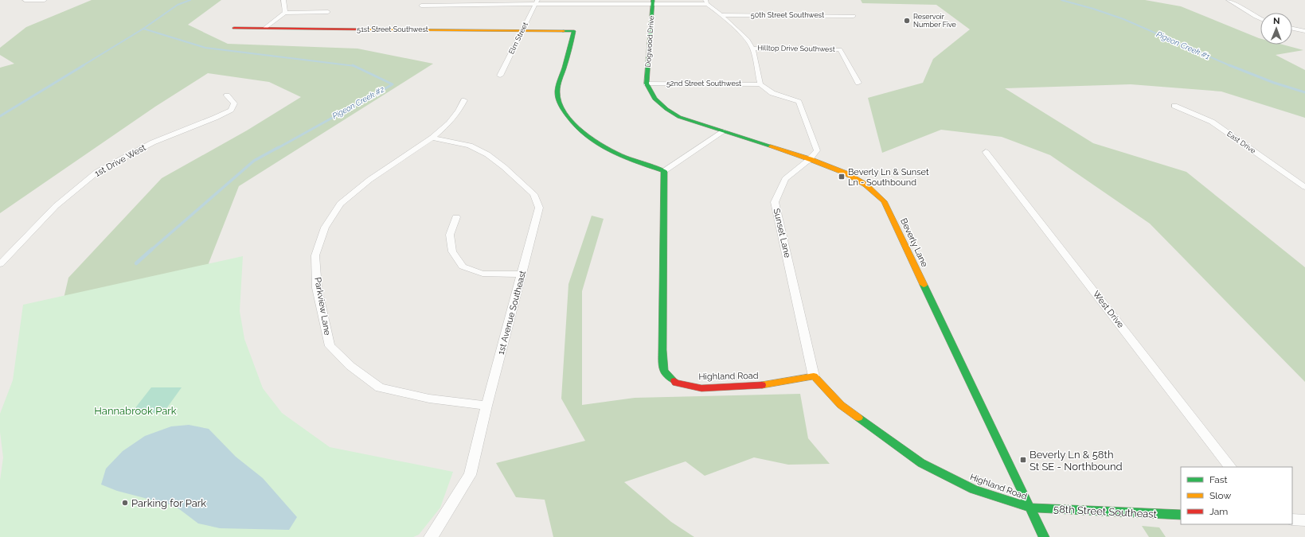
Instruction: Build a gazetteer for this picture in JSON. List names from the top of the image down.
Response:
{
  "streets": {
    "street": [
      "50th Street Southwest",
      "51st Street Southwest",
      "Elm Street",
      "Dogwood Drive",
      "Hilltop Drive Southwest",
      "52nd Street Southwest",
      "East Drive",
      "1st Drive West",
      "Sunset Lane",
      "Beverly Lane",
      "Parkview Lane",
      "West Drive",
      "1st Avenue Southeast",
      "Highland Road",
      "58th Street Southeast"
    ]
  },
  "crossings": [
    ["51st Street Southwest", "Elm Street"],
    ["51st Street Southwest", "Highland Road"],
    ["Dogwood Drive", "52nd Street Southwest"],
    ["Dogwood Drive", "Beverly Lane"],
    ["52nd Street Southwest", "Beverly Lane"],
    ["Sunset Lane", "Beverly Lane"],
    ["Sunset Lane", "Highland Road"],
    ["Beverly Lane", "Highland Road"],
    ["Beverly Lane", "58th Street Southeast"],
    ["Parkview Lane", "1st Avenue Southeast"],
    ["Highland Road", "58th Street Southeast"]
  ],
  "water": ["Pigeon Creek #1", "Pigeon Creek #2"],
  "parks": ["Hannabrook Park"],
  "places": {
    "other": ["Reservoir Number Five", "Parking for Park"],
    "transit": ["Beverly Ln & Sunset Ln - Southbound", "Beverly Ln & 58th St SE - Northbound"]
  },
  "legend": ["Fast", "Slow", "Jam"],
  "north": "top"
}
